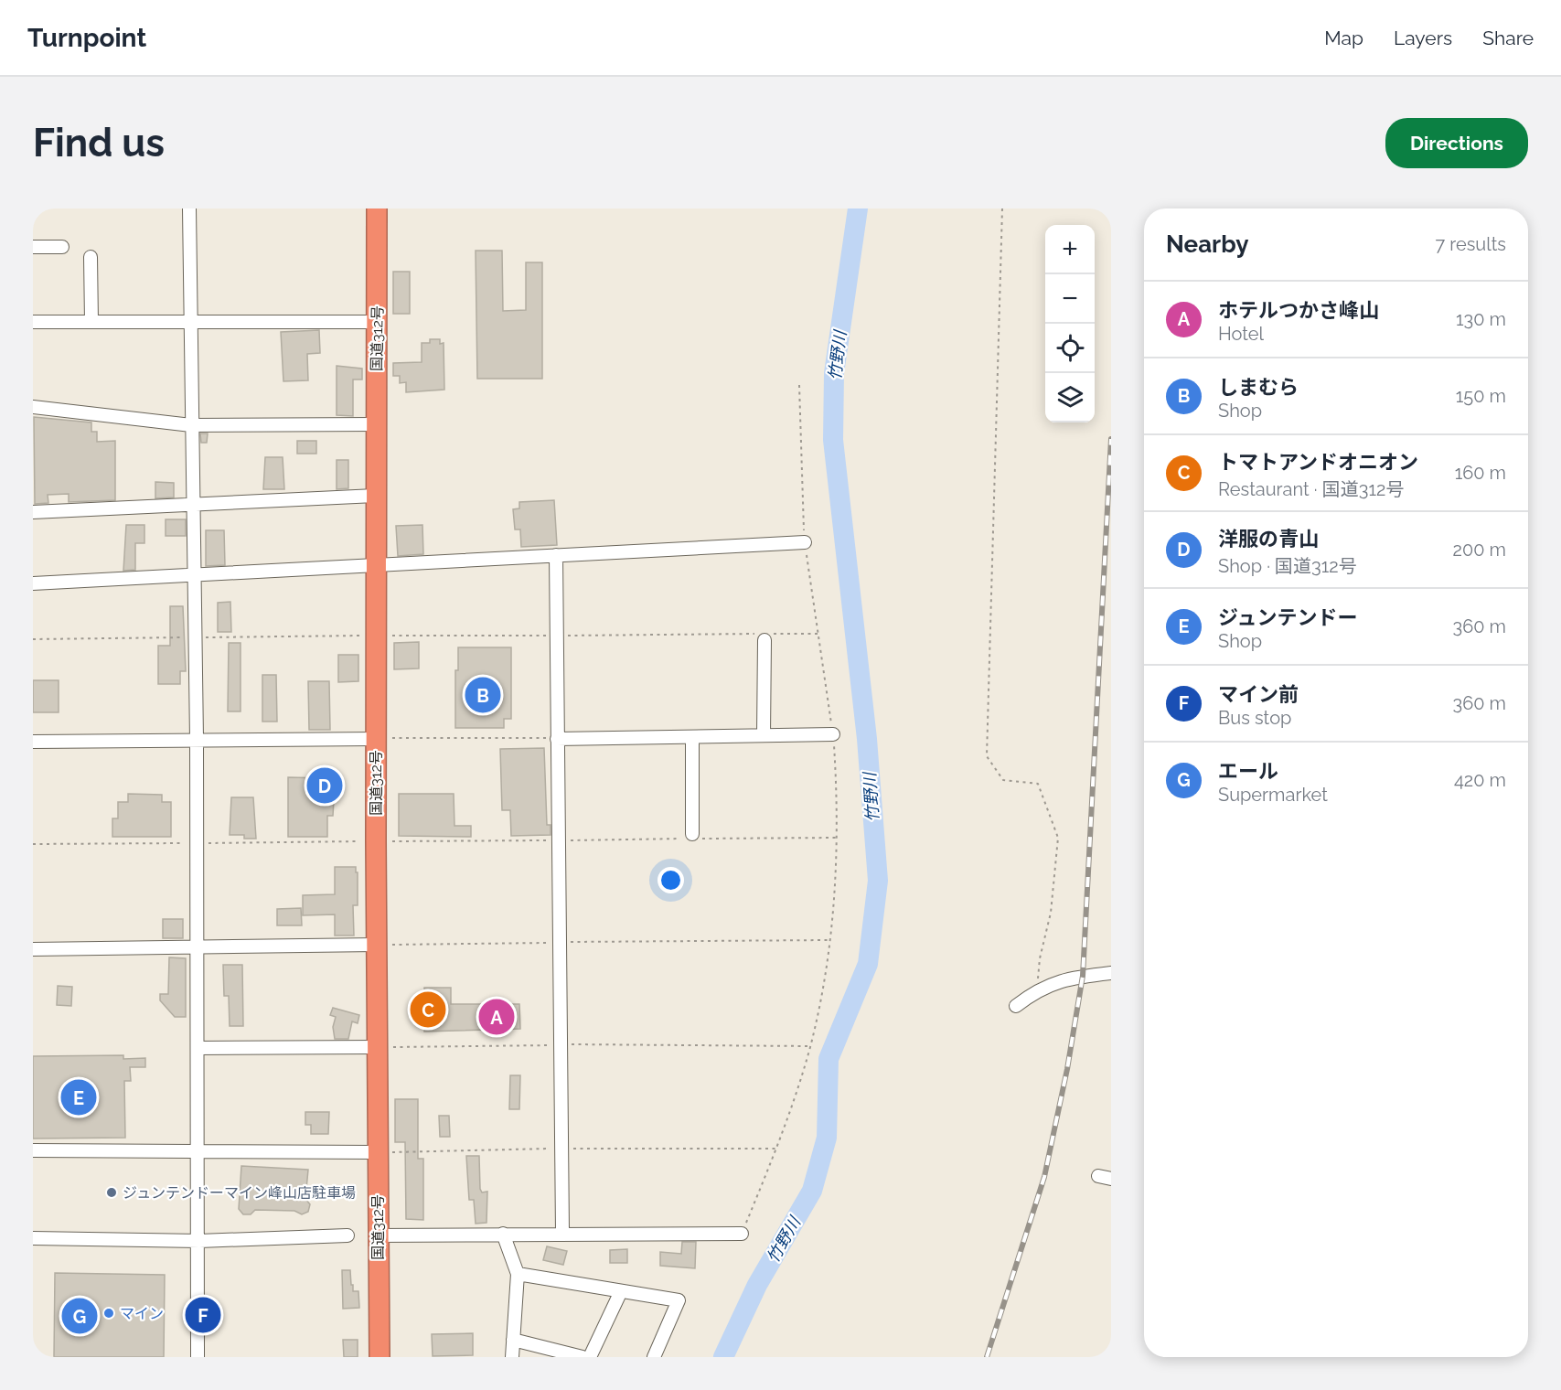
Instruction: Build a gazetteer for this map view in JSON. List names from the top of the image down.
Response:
{
  "streets": {
    "highway": ["国道312号"]
  },
  "water": ["竹野川"],
  "places": ["ジュンテンドーマイン峰山店駐車場", "マイン"],
  "page": {
    "header": "Turnpoint",
    "nav": ["Map", "Layers", "Share"],
    "buttons": "Directions",
    "title": "Find us",
    "heading": ["Nearby", "7 results"],
    "map_buttons": ["+", "−"],
    "list": [
      {
        "mark": "A",
        "name": "ホテルつかさ峰山",
        "note": "Hotel",
        "value": "130 m"
      },
      {
        "mark": "B",
        "name": "しまむら",
        "note": "Shop",
        "value": "150 m"
      },
      {
        "mark": "C",
        "name": "トマトアンドオニオン",
        "note": "Restaurant · 国道312号",
        "value": "160 m"
      },
      {
        "mark": "D",
        "name": "洋服の青山",
        "note": "Shop · 国道312号",
        "value": "200 m"
      },
      {
        "mark": "E",
        "name": "ジュンテンドー",
        "note": "Shop",
        "value": "360 m"
      },
      {
        "mark": "F",
        "name": "マイン前",
        "note": "Bus stop",
        "value": "360 m"
      },
      {
        "mark": "G",
        "name": "エール",
        "note": "Supermarket",
        "value": "420 m"
      }
    ],
    "pins": [
      "B",
      "D",
      "C",
      "A",
      "E",
      "F",
      "G"
    ]
  }
}
